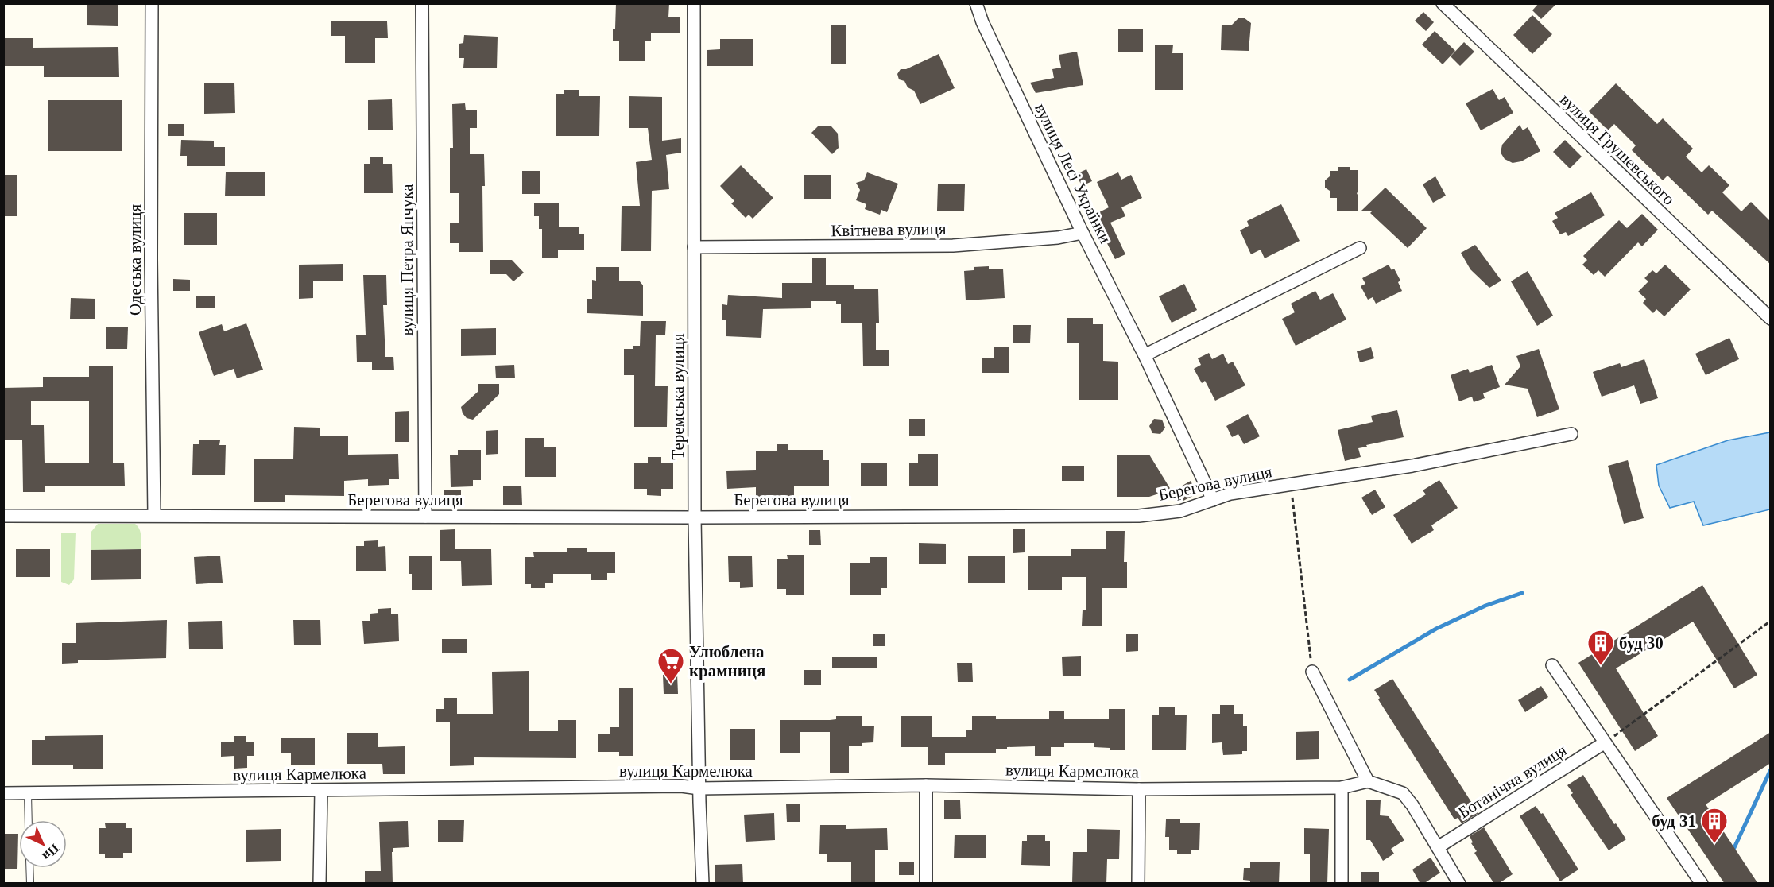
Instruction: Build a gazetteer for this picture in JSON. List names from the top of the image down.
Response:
{
  "streets": {
    "street": [
      "вулиця Грушевського",
      "вулиця Лесі Українки",
      "Квітнева вулиця",
      "Одеська вулиця",
      "вулиця Петра Янчука",
      "Теремська вулиця",
      "Берегова вулиця",
      "вулиця Кармелюка",
      "Ботанічна вулиця"
    ]
  },
  "crossings": [
    ["вулиця Лесі Українки", "Квітнева вулиця"],
    ["вулиця Лесі Українки", "Берегова вулиця"],
    ["Квітнева вулиця", "Теремська вулиця"],
    ["Одеська вулиця", "Берегова вулиця"],
    ["вулиця Петра Янчука", "Берегова вулиця"],
    ["Теремська вулиця", "Берегова вулиця"],
    ["Теремська вулиця", "вулиця Кармелюка"]
  ],
  "places": {
    "building": ["буд 30", "буд 31"],
    "supermarket": ["Улюблена крамниця"]
  },
  "north": "bottom right"
}
